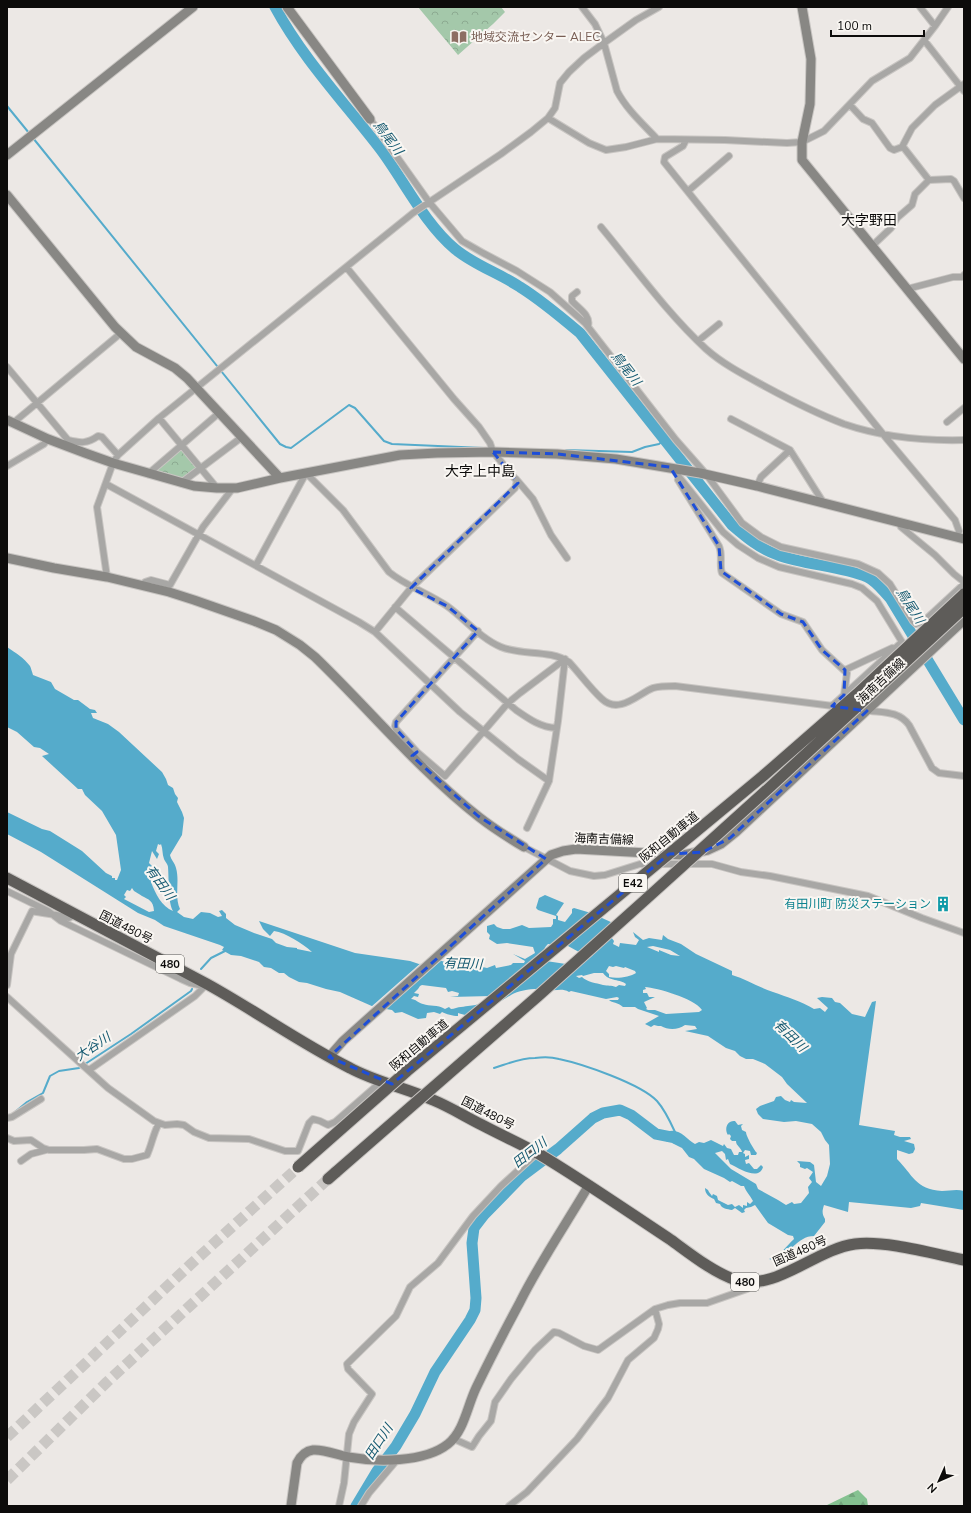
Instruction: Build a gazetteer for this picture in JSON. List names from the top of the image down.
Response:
{
  "streets": {
    "highway": [
      "阪和自動車道",
      "E42",
      "国道480号",
      "480"
    ],
    "street": ["海南吉備線"]
  },
  "crossings": [
    ["海南吉備線", "国道480号"]
  ],
  "districts": ["大字野田", "大字上中島"],
  "water": [
    "鳥尾川",
    "有田川",
    "大谷川",
    "田口川"
  ],
  "places": {
    "library": ["地域交流センター ALEC"],
    "building": ["有田川町 防災ステーション"]
  },
  "scale_bar": "100 m",
  "north": "bottom left"
}
